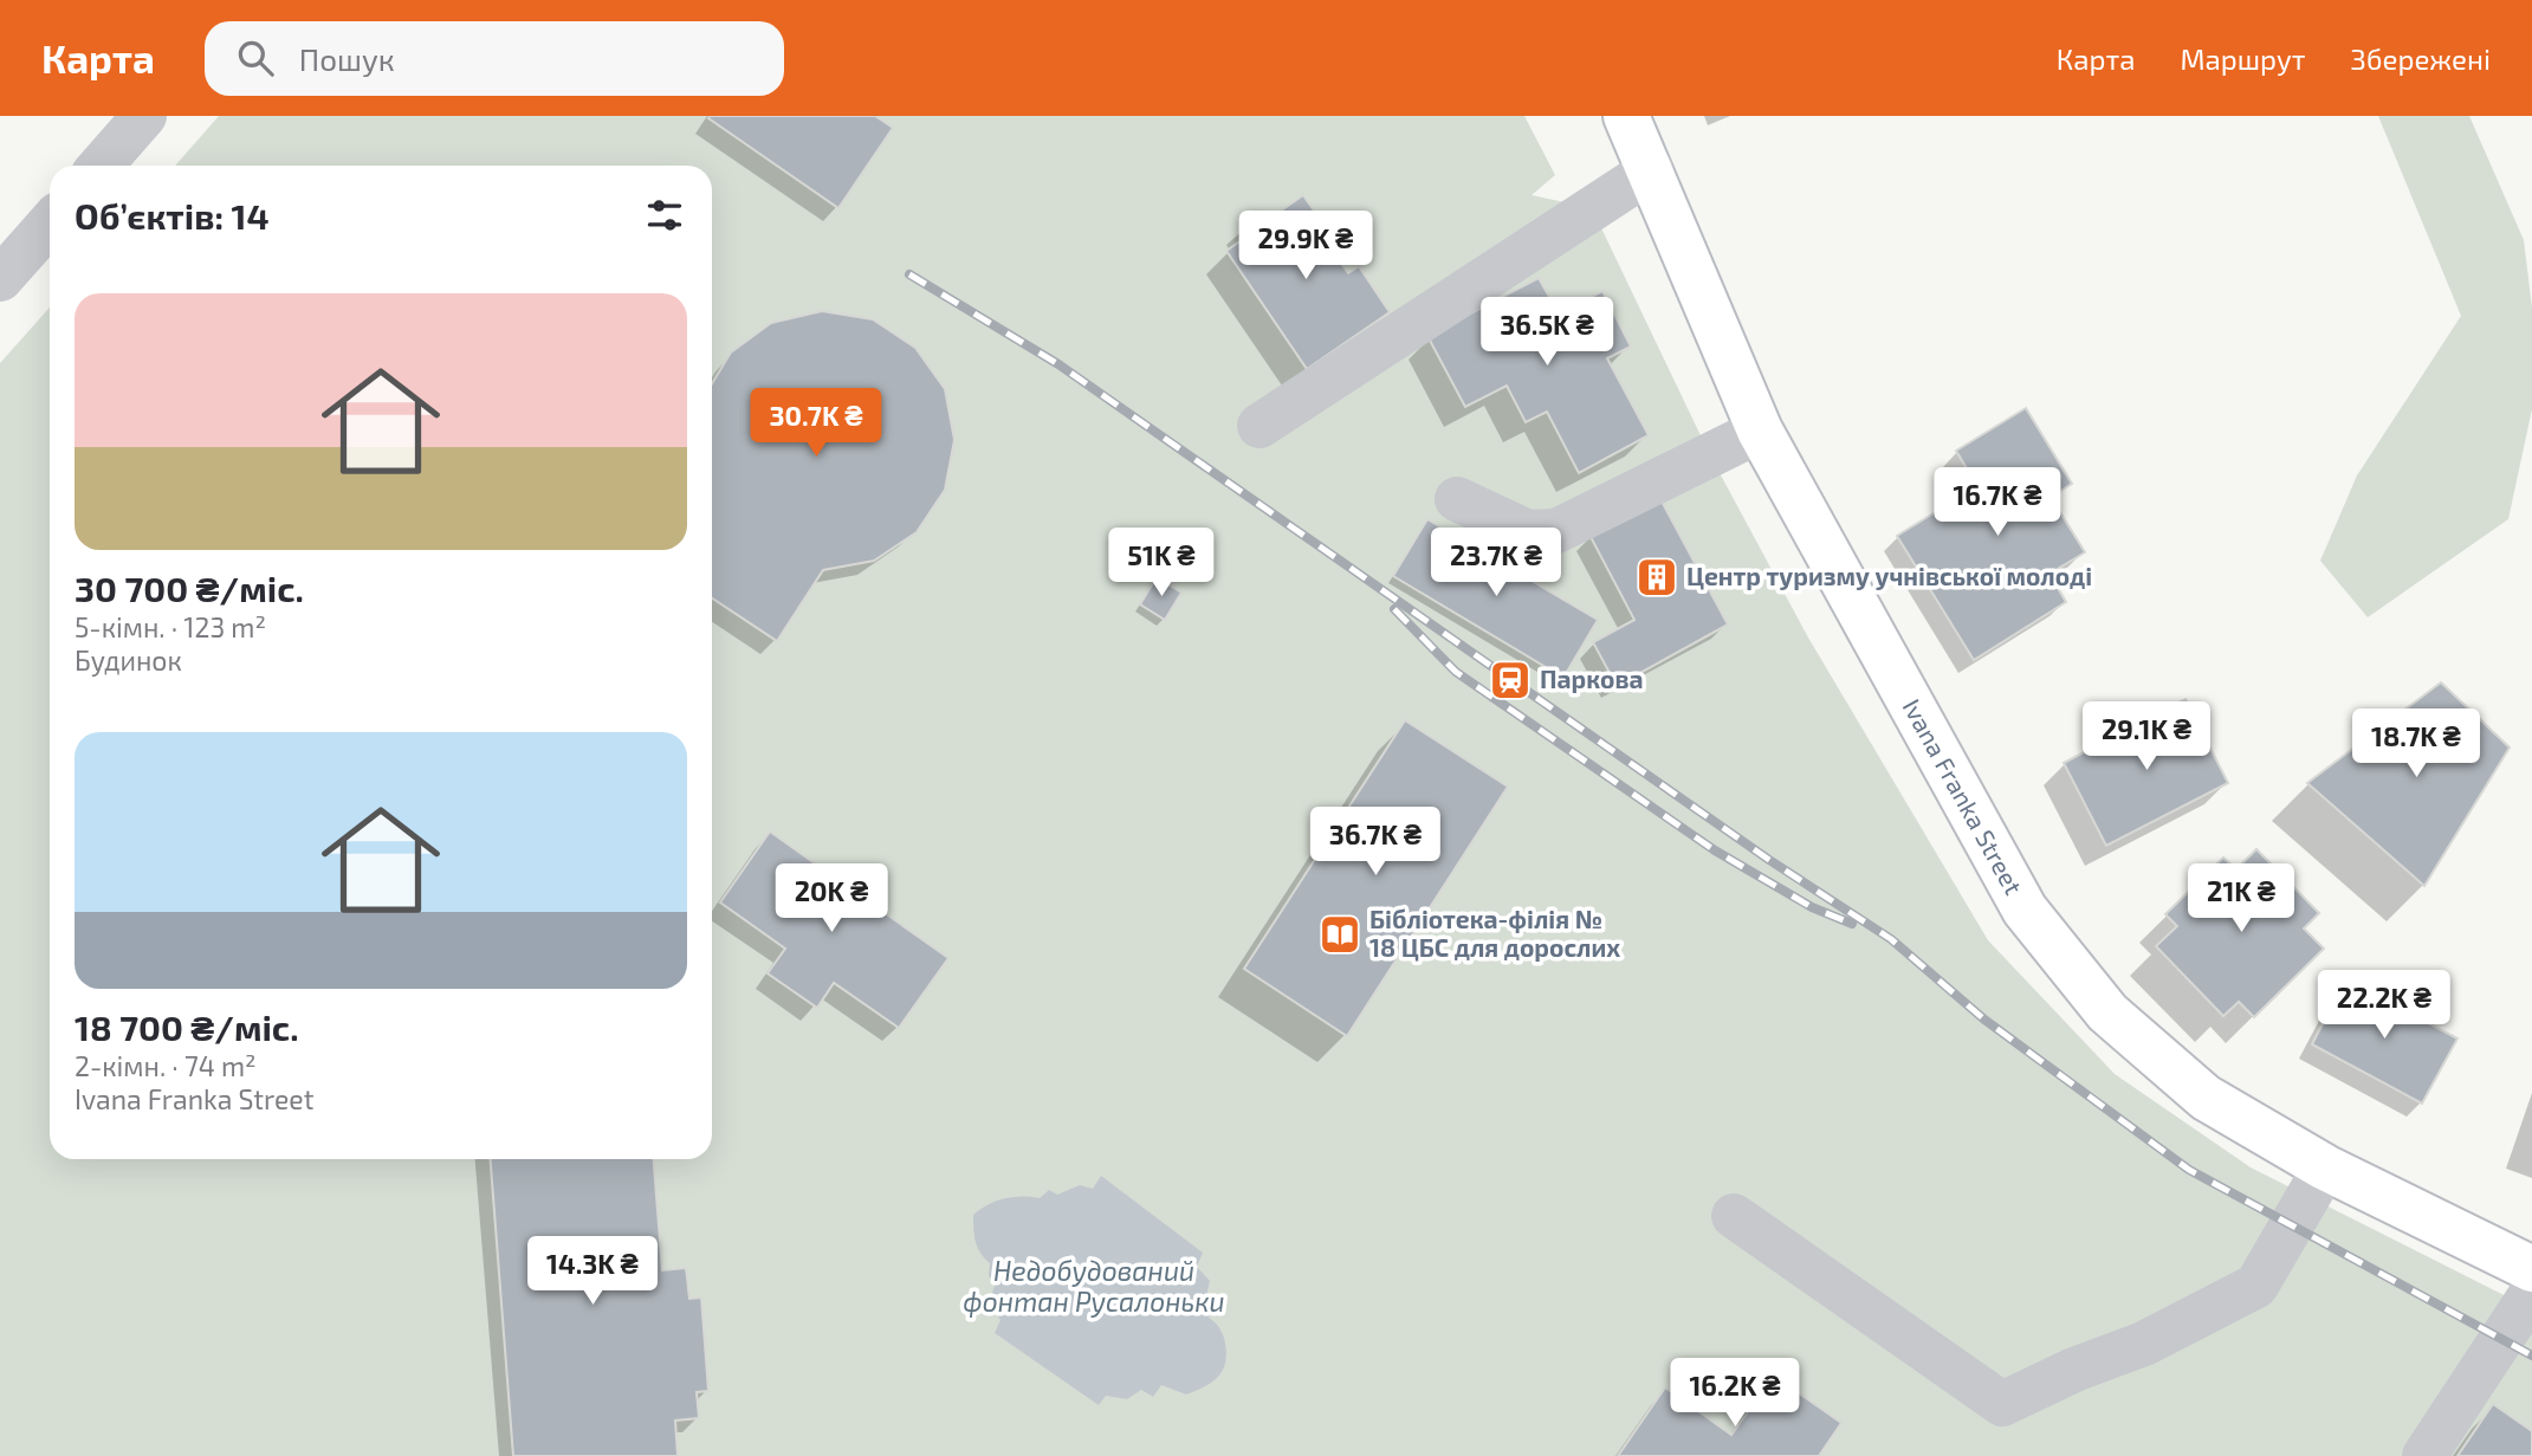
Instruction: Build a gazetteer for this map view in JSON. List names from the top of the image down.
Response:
{
  "streets": {
    "main road": ["Ivana Franka Street"]
  },
  "water": ["Недобудований фонтан Русалоньки"],
  "places": {
    "building": ["Центр туризму учнівської молоді"],
    "station": ["Паркова"],
    "library": ["Бібліотека-філія № 18 ЦБС для дорослих"]
  },
  "page": {
    "header": "Карта",
    "search": "Пошук",
    "nav": ["Карта", "Маршрут", "Збережені"],
    "heading": "Об’єктів: 14",
    "price": [
      "29.9K ₴",
      "36.5K ₴",
      "30.7K ₴",
      "16.7K ₴",
      "51K ₴",
      "23.7K ₴",
      "29.1K ₴",
      "18.7K ₴",
      "36.7K ₴",
      "20K ₴",
      "21K ₴",
      "22.2K ₴",
      "14.3K ₴",
      "16.2K ₴"
    ],
    "list": [
      {
        "name": "30 700 ₴/міс.",
        "note": "5-кімн. · 123 m² · Будинок"
      },
      {
        "name": "18 700 ₴/міс.",
        "note": "2-кімн. · 74 m² · Ivana Franka Street"
      }
    ]
  }
}
